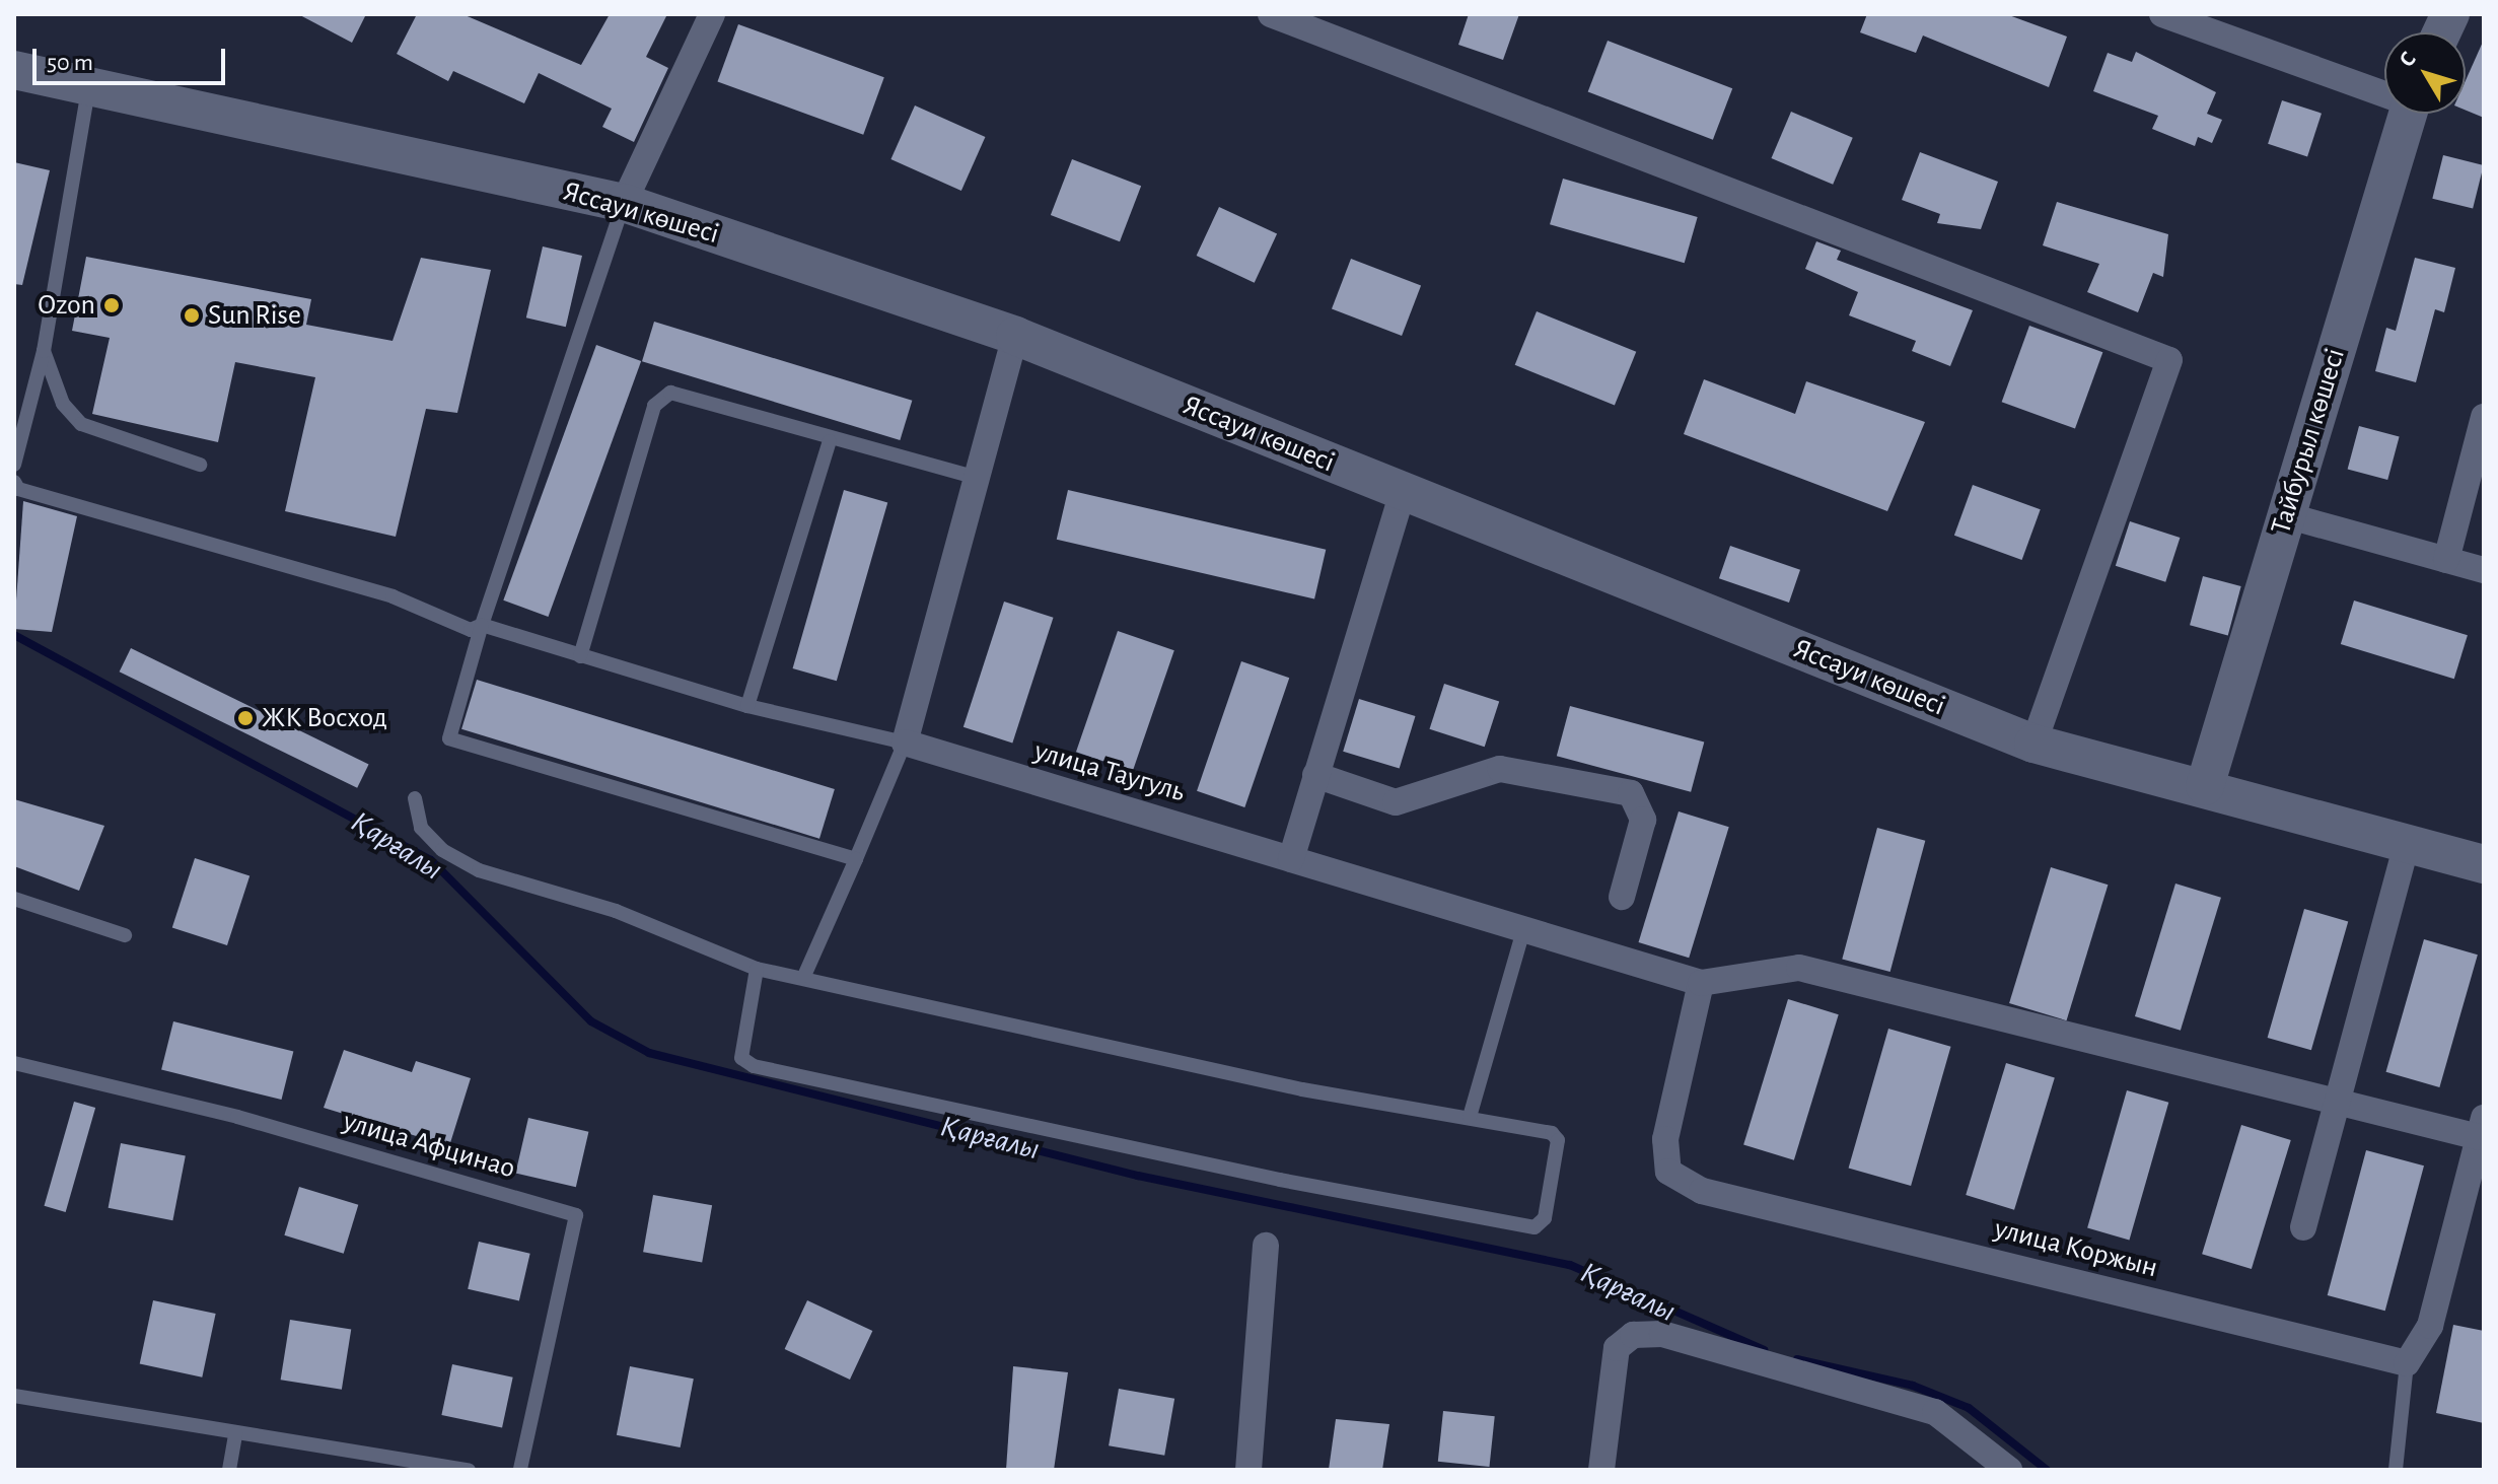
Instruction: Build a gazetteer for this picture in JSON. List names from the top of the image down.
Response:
{
  "streets": {
    "main road": ["Яссауи көшесі", "Тайбурыл көшесі"],
    "street": ["улица Таугуль", "улица Коржын"],
    "lane": ["улица Афцинао"]
  },
  "crossings": [
    ["Яссауи көшесі", "Тайбурыл көшесі"],
    ["улица Таугуль", "улица Коржын"]
  ],
  "water": ["Қарғалы"],
  "places": ["Ozon", "Sun Rise", "ЖК Восход"],
  "scale_bar": "50 m",
  "north": "top left"
}
